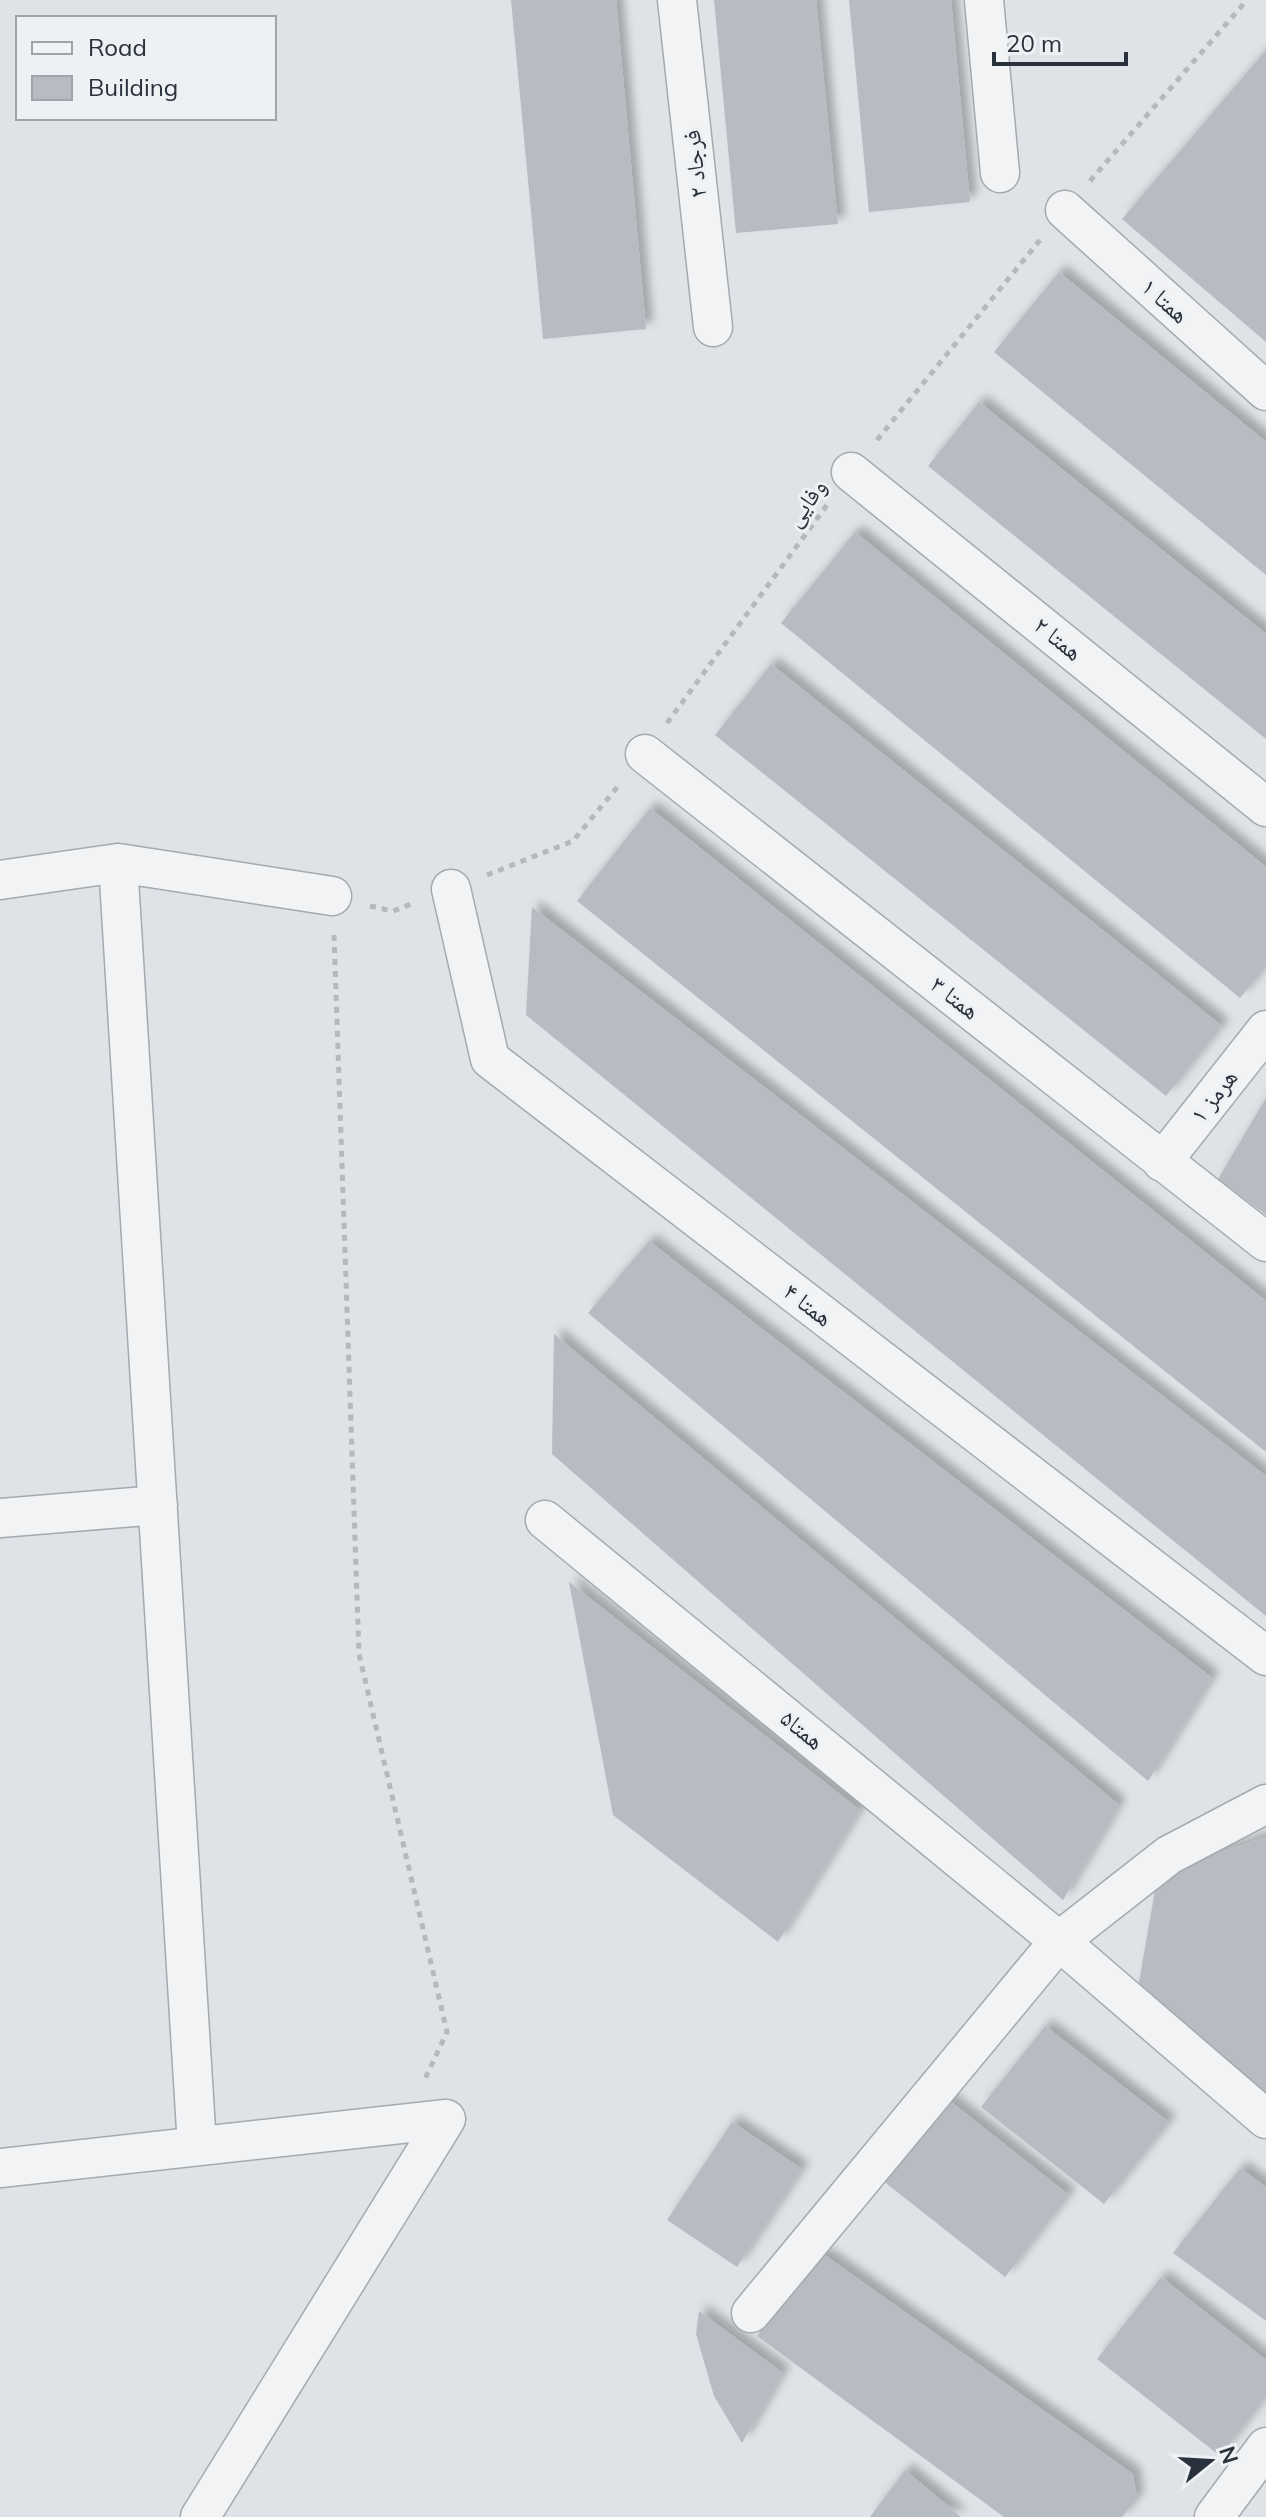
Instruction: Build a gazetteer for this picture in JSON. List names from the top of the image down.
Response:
{
  "streets": {
    "street": [
      "فرجاد ۲",
      "همتا ۱",
      "همتا ۲",
      "همتا ۳",
      "هرمز ۱",
      "همتا ۴",
      "همتا۵"
    ],
    "path": ["وفایی"]
  },
  "crossings": [
    ["همتا ۱", "وفایی"],
    ["وفایی", "همتا ۲"],
    ["وفایی", "همتا ۳"],
    ["وفایی", "همتا ۴"],
    ["همتا ۳", "هرمز ۱"]
  ],
  "legend": ["Road", "Building"],
  "scale_bar": "20 m",
  "north": "right"
}
